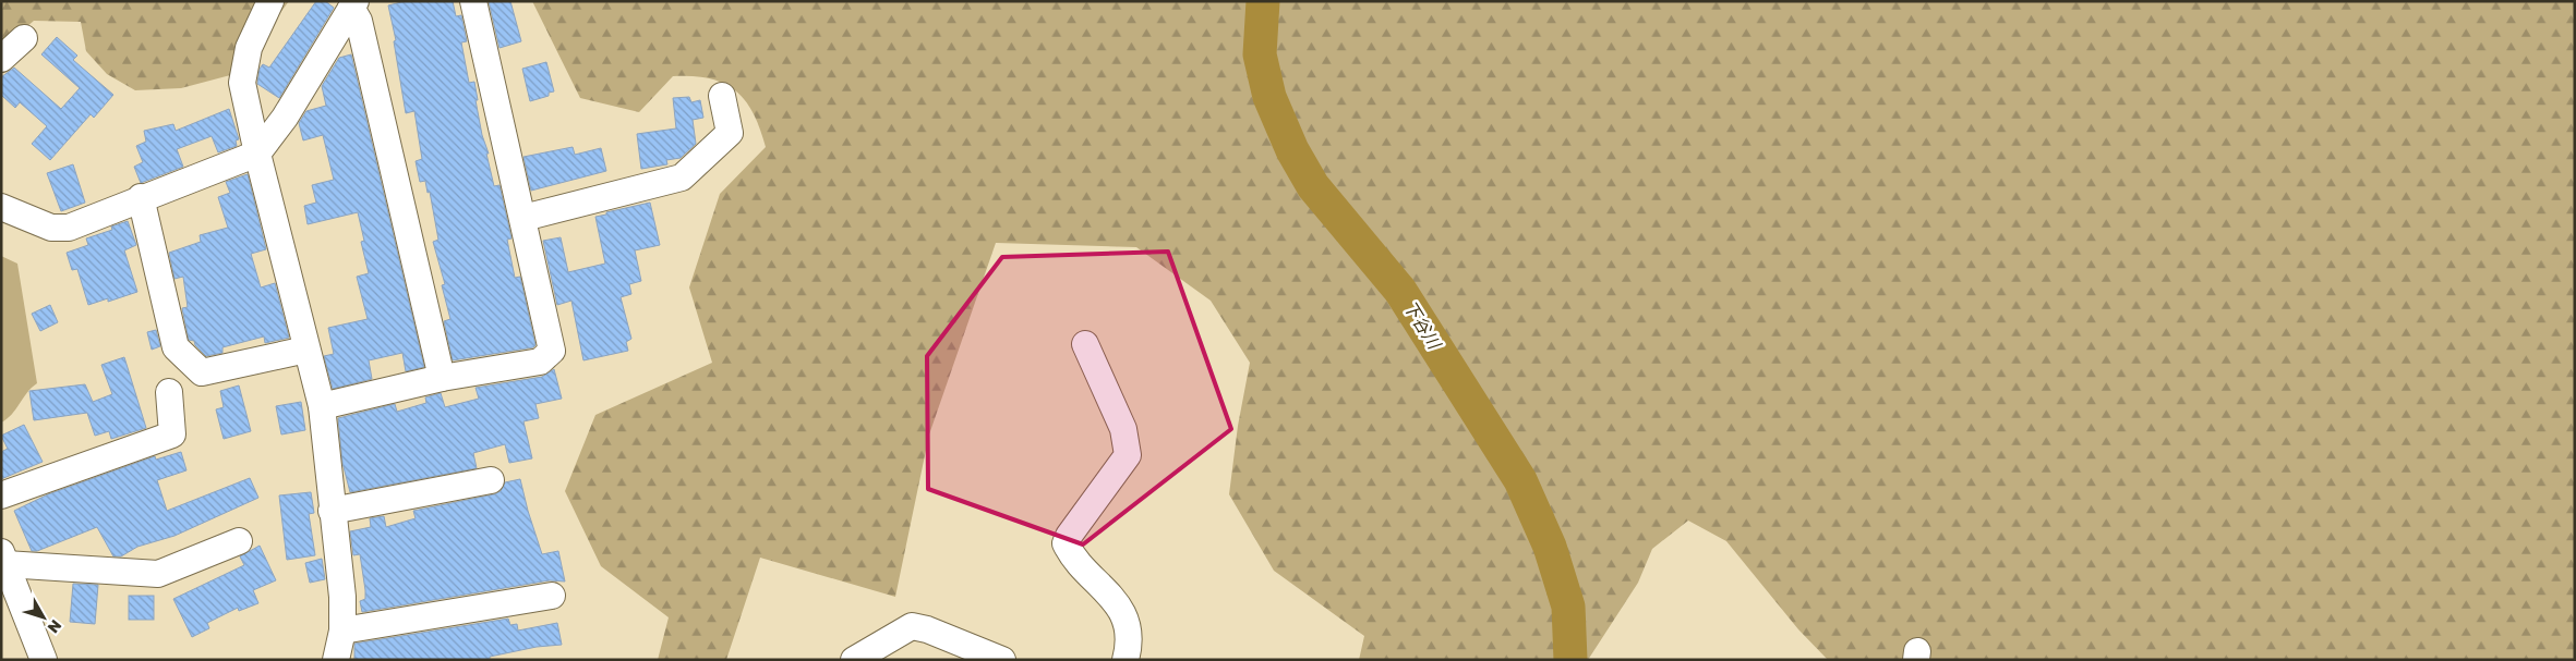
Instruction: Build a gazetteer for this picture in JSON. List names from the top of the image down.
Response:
{
  "water": ["下谷川"],
  "north": "bottom right"
}
